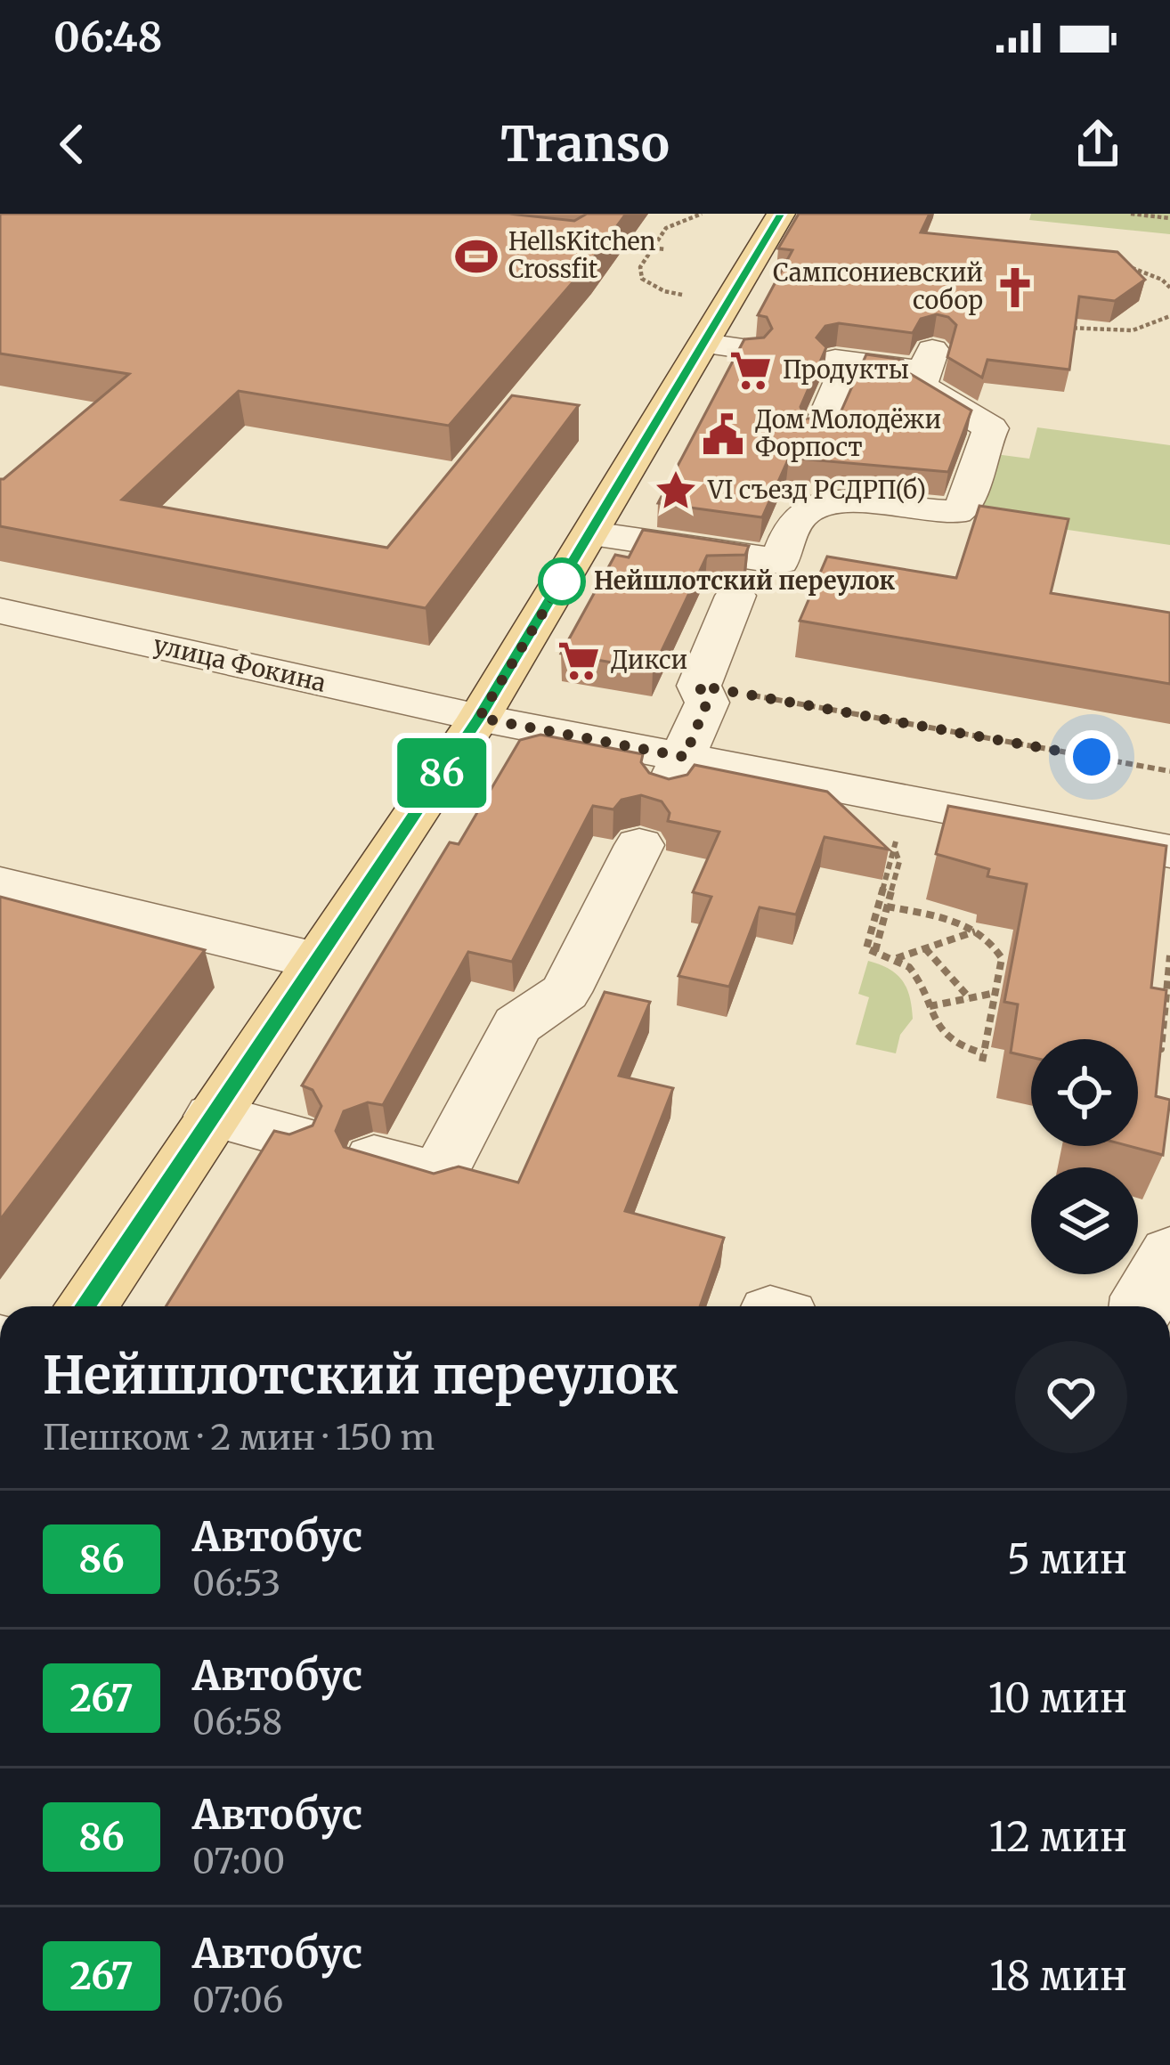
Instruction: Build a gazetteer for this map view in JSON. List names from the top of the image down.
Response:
{
  "streets": {
    "street": ["улица Фокина"]
  },
  "places": {
    "sports": ["HellsKitchen Crossfit"],
    "church": ["Сампсониевский собор"],
    "supermarket": ["Продукты", "Дикси"],
    "public building": ["Дом Молодёжи Форпост"],
    "place": ["VI съезд РСДРП(б)"],
    "other": ["Нейшлотский переулок"]
  },
  "lines": ["bus line 86"],
  "page": {
    "status": "06:48",
    "header": "Transo",
    "on_map": "86",
    "heading": ["Нейшлотский переулок", "Пешком · 2 мин · 150 m"],
    "list": [
      {
        "mark": "86",
        "name": "Автобус",
        "note": "06:53",
        "value": "5 мин"
      },
      {
        "mark": "267",
        "name": "Автобус",
        "note": "06:58",
        "value": "10 мин"
      },
      {
        "mark": "86",
        "name": "Автобус",
        "note": "07:00",
        "value": "12 мин"
      },
      {
        "mark": "267",
        "name": "Автобус",
        "note": "07:06",
        "value": "18 мин"
      }
    ]
  }
}
